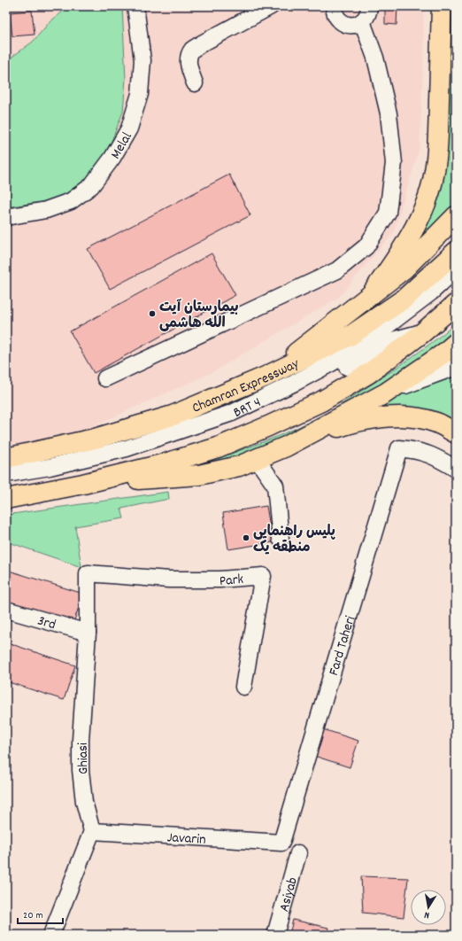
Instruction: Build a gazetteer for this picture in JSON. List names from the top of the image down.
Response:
{
  "streets": {
    "highway": ["Chamran Expressway"],
    "street": [
      "Melal",
      "BRT 4",
      "Park",
      "3rd",
      "Fard Taheri",
      "Ghiasi",
      "Javarin",
      "Asiyab"
    ]
  },
  "crossings": [
    ["Park", "Ghiasi"],
    ["3rd", "Ghiasi"],
    ["Fard Taheri", "Javarin"],
    ["Ghiasi", "Javarin"]
  ],
  "places": ["بیمارستان آیت الله هاشمی", "پلیس راهنمایی منطقه یک"],
  "scale_bar": "20 m",
  "north": "bottom"
}
